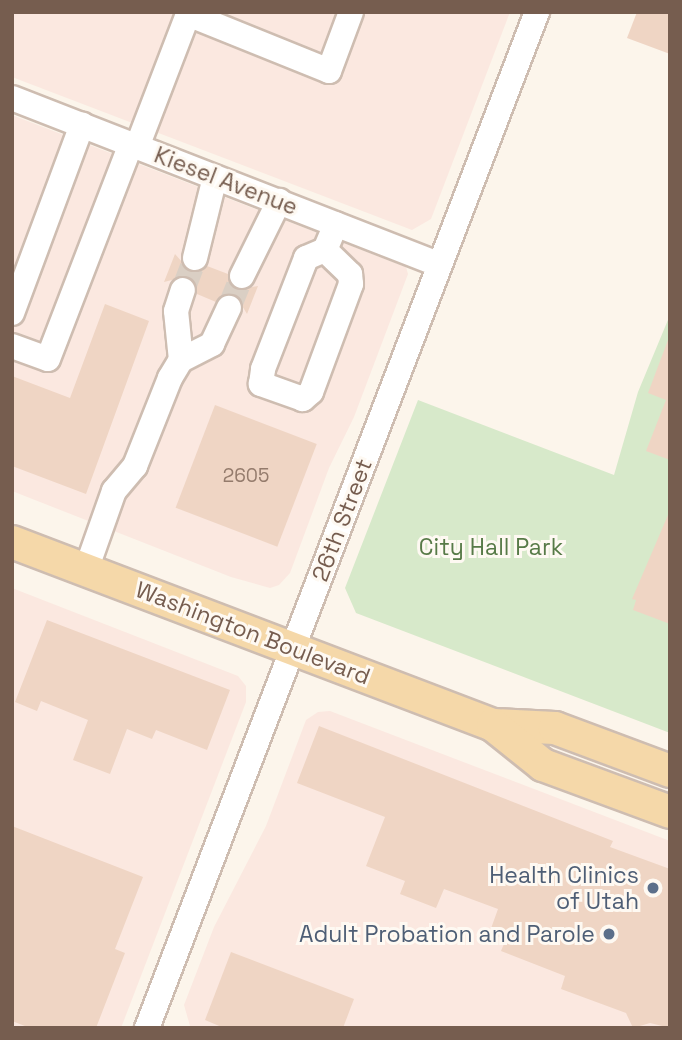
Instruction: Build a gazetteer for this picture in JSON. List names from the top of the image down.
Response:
{
  "streets": {
    "main road": ["Washington Boulevard"],
    "street": ["Kiesel Avenue", "26th Street"]
  },
  "crossings": [
    ["Kiesel Avenue", "26th Street"],
    ["26th Street", "Washington Boulevard"]
  ],
  "parks": ["City Hall Park"],
  "places": ["Health Clinics of Utah", "Adult Probation and Parole"],
  "house_numbers": ["2605"]
}
